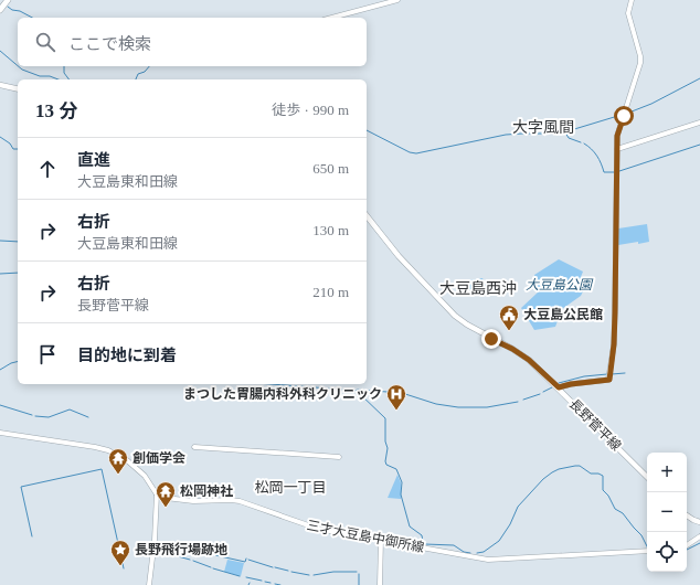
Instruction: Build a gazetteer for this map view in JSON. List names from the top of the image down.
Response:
{
  "streets": {
    "main road": ["長野菅平線", "三才大豆島中御所線"]
  },
  "districts": ["大字風間", "大豆島西沖", "松岡一丁目"],
  "parks": ["大豆島公園"],
  "places": {
    "public building": ["大豆島公民館"],
    "hospital": ["まつした胃腸内科外科クリニック"],
    "temple": ["創価学会", "松岡神社"],
    "place": ["長野飛行場跡地"]
  },
  "page": {
    "search": "ここで検索",
    "heading": ["13 分", "徒歩 · 990 m"],
    "list": [
      ["直進", "大豆島東和田線", "650 m"],
      ["右折", "大豆島東和田線", "130 m"],
      ["右折", "長野菅平線", "210 m"],
      "目的地に到着"
    ],
    "map_buttons": ["+", "−"]
  }
}
